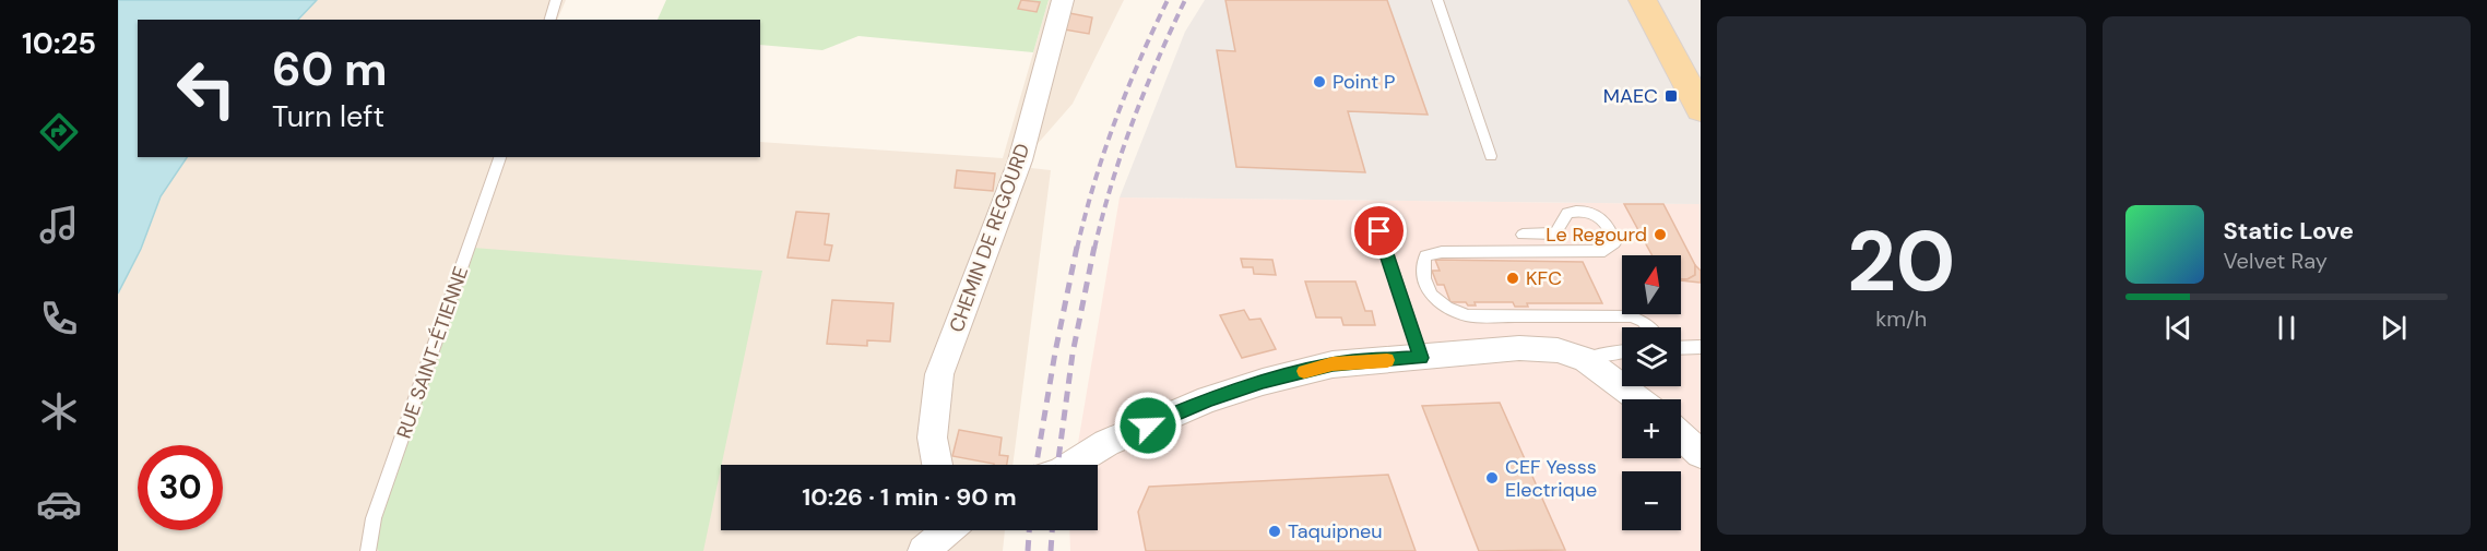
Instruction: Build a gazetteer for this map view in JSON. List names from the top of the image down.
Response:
{
  "streets": {
    "street": ["CHEMIN DE REGOURD"],
    "lane": ["RUE SAINT-ÉTIENNE"]
  },
  "places": {
    "other": [
      "Point P",
      "Le Regourd",
      "KFC",
      "CEF Yesss Electrique",
      "Taquipneu"
    ],
    "transit": ["MAEC"]
  },
  "north": "top",
  "page": {
    "tabs": "10:25",
    "tile": ["20", "km/h"],
    "turn": ["60 m", "Turn left"],
    "song": ["Static Love", "Velvet Ray"],
    "map_buttons": ["+", "−"],
    "limit": "30",
    "trip": "10:26 · 1 min · 90 m"
  }
}
